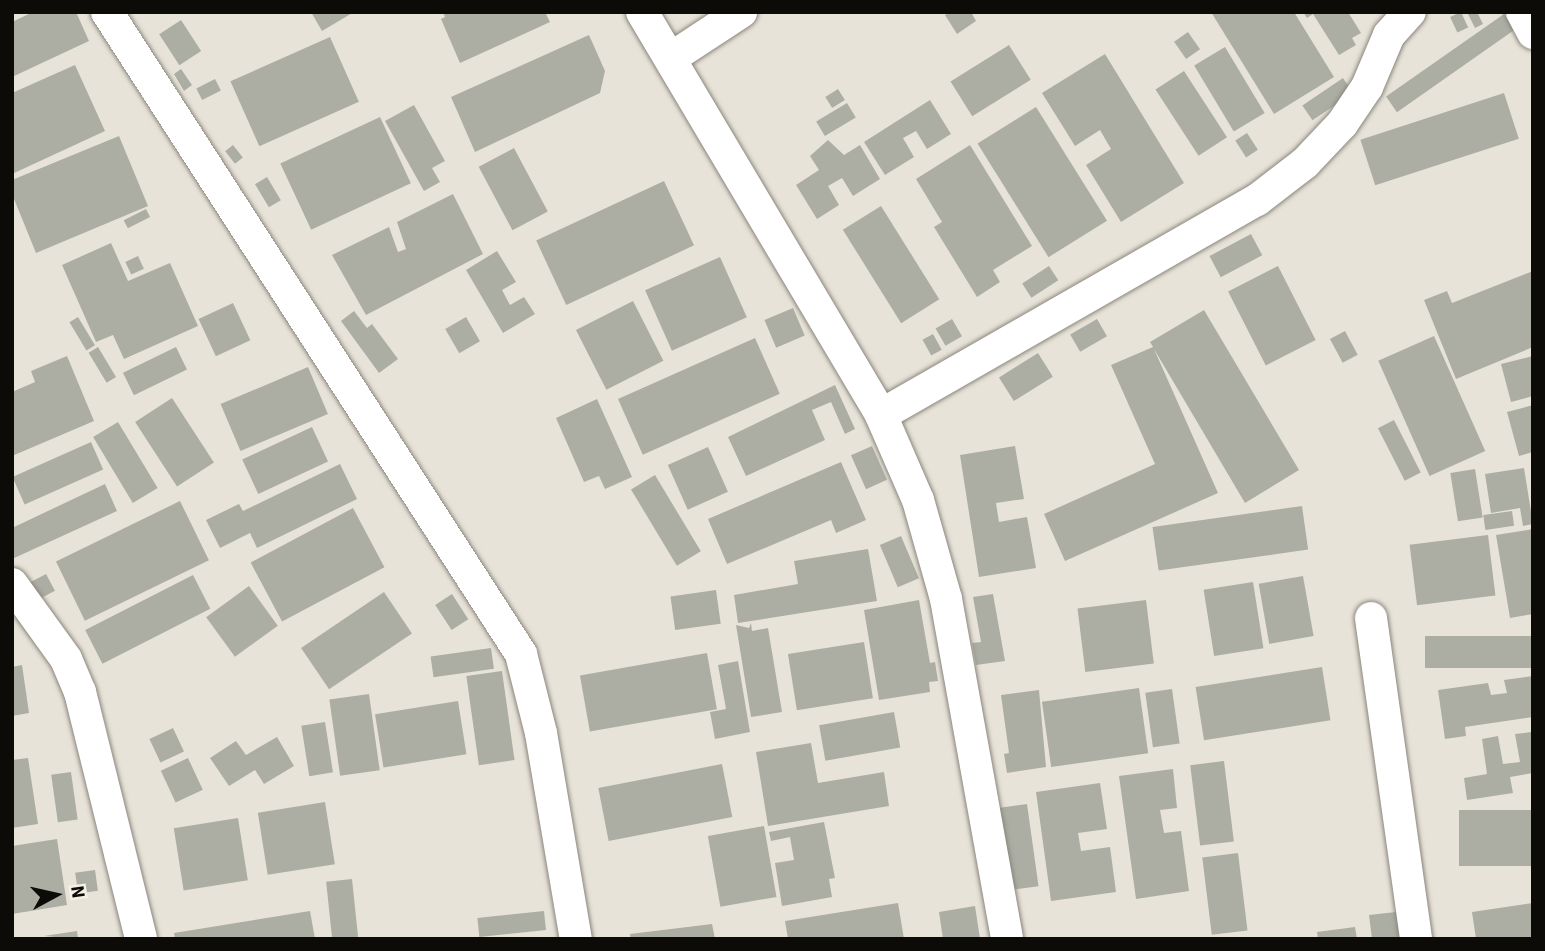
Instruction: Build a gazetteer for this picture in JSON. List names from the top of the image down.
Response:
{
  "north": "right"
}
